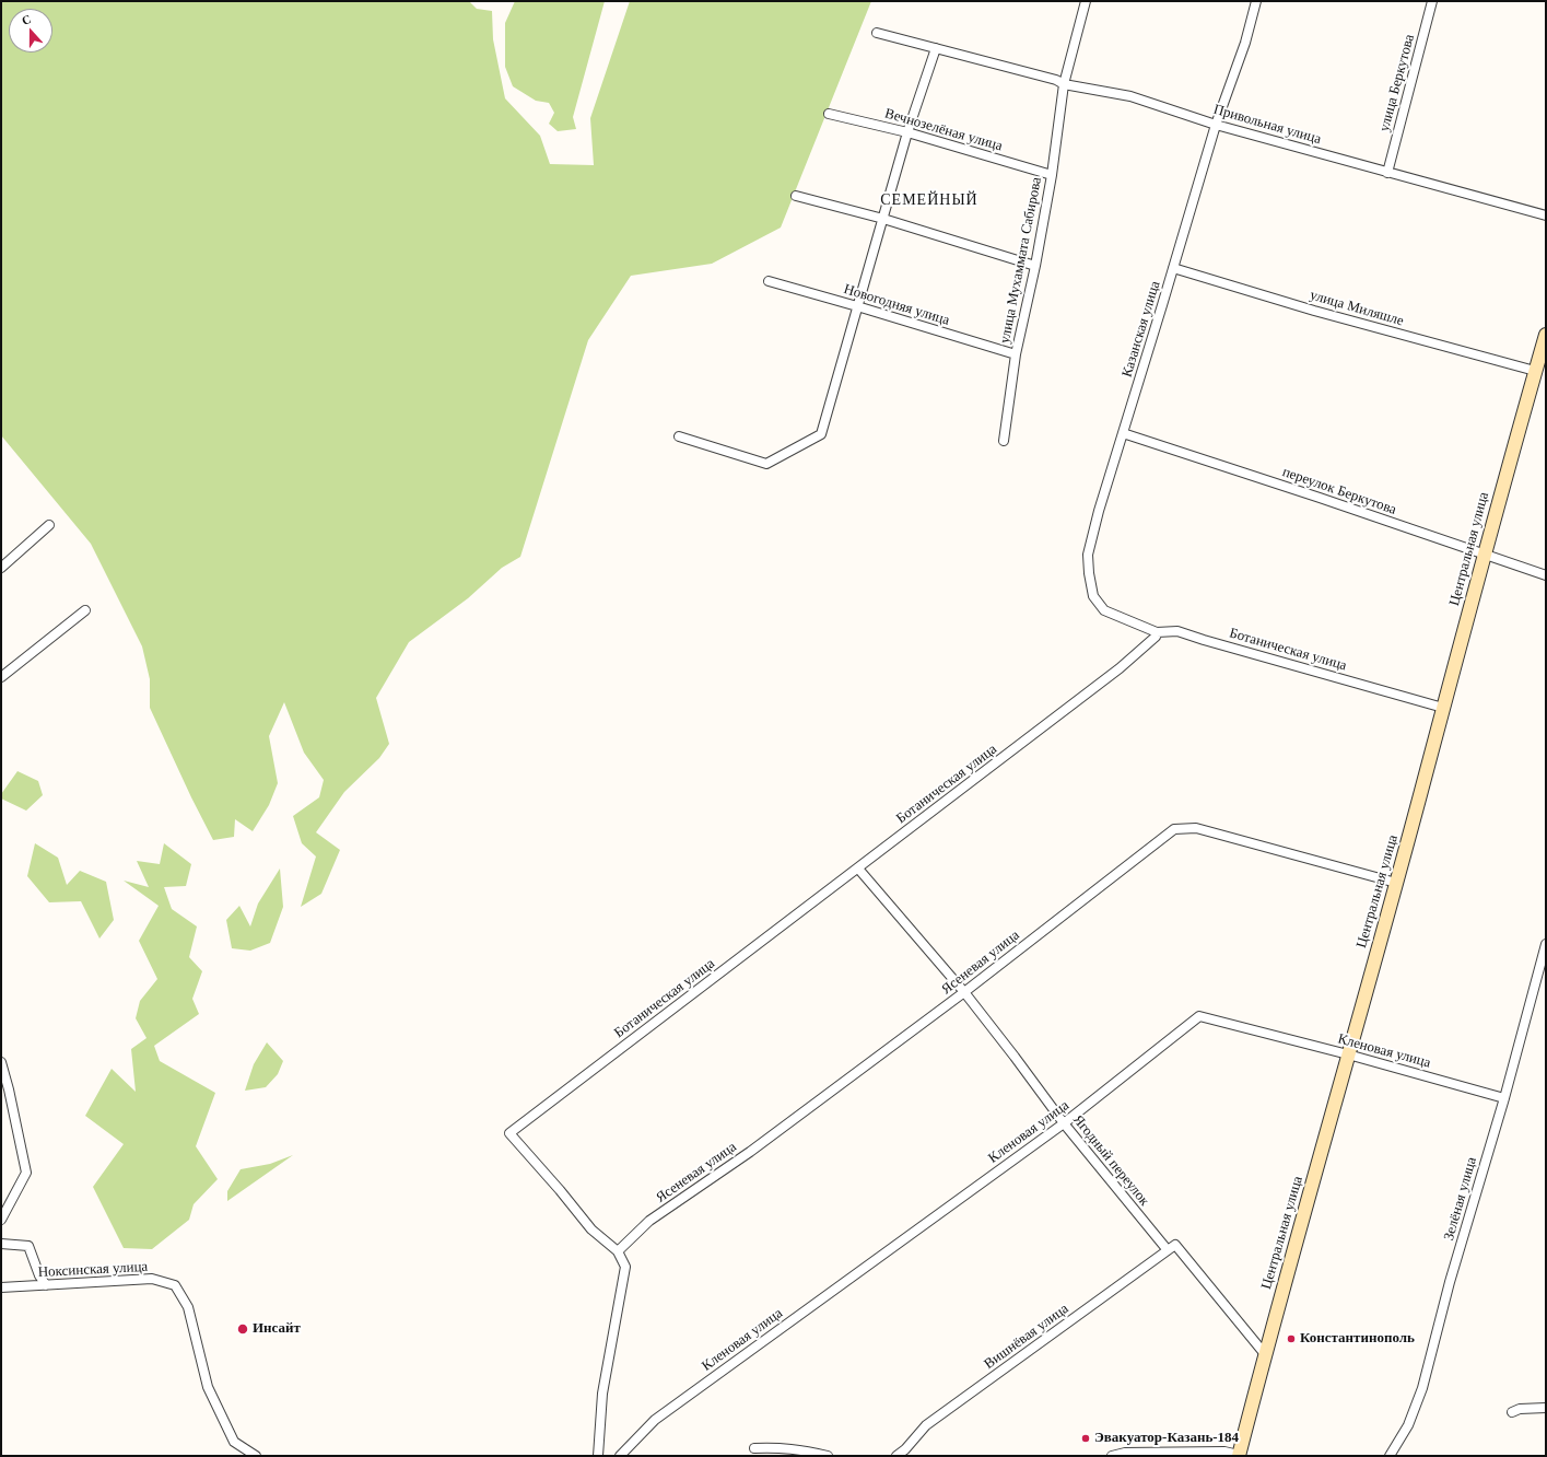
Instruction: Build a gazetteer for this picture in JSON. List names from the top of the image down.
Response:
{
  "streets": {
    "street": [
      "улица Беркутова",
      "Привольная улица",
      "Вечнозелёная улица",
      "улица Мухаммата Сабирова",
      "Новогодняя улица",
      "улица Миляшле",
      "Казанская улица",
      "переулок Беркутова",
      "Центральная улица",
      "Ботаническая улица",
      "Ясеневая улица",
      "Кленовая улица",
      "Ягодный переулок",
      "Зелёная улица",
      "Ноксинская улица",
      "Вишнёвая улица"
    ]
  },
  "crossings": [
    ["улица Беркутова", "Привольная улица"],
    ["Привольная улица", "улица Мухаммата Сабирова"],
    ["Привольная улица", "Казанская улица"],
    ["Вечнозелёная улица", "улица Мухаммата Сабирова"],
    ["улица Мухаммата Сабирова", "Новогодняя улица"],
    ["улица Миляшле", "Казанская улица"],
    ["улица Миляшле", "Центральная улица"],
    ["Казанская улица", "переулок Беркутова"],
    ["Казанская улица", "Ботаническая улица"],
    ["переулок Беркутова", "Центральная улица"],
    ["Центральная улица", "Ботаническая улица"],
    ["Центральная улица", "Ясеневая улица"],
    ["Центральная улица", "Кленовая улица"],
    ["Ботаническая улица", "Ясеневая улица"],
    ["Ботаническая улица", "Ягодный переулок"],
    ["Ясеневая улица", "Ягодный переулок"],
    ["Кленовая улица", "Ягодный переулок"],
    ["Кленовая улица", "Зелёная улица"],
    ["Ягодный переулок", "Вишнёвая улица"]
  ],
  "districts": ["СЕМЕЙНЫЙ"],
  "places": ["Инсайт", "Константинополь", "Эвакуатор-Казань-184"],
  "north": "top"
}
